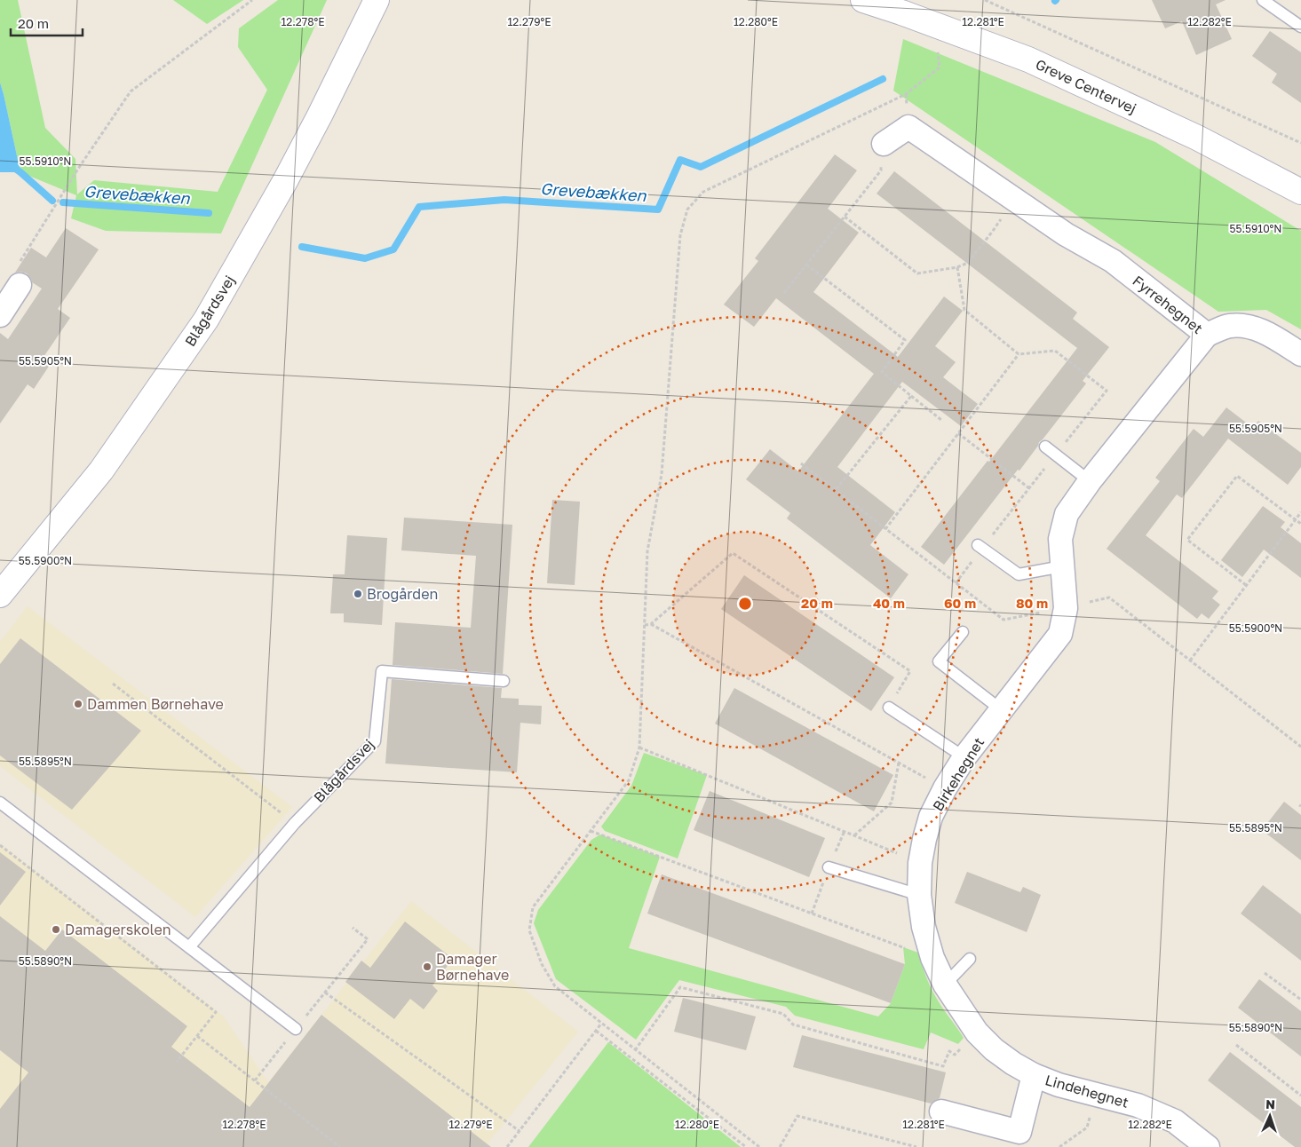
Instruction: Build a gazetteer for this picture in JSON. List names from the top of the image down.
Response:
{
  "streets": {
    "street": [
      "Greve Centervej",
      "Fyrrehegnet",
      "Blågårdsvej",
      "Birkehegnet",
      "Lindehegnet"
    ]
  },
  "crossings": [
    ["Fyrrehegnet", "Birkehegnet"],
    ["Birkehegnet", "Lindehegnet"]
  ],
  "water": ["Grevebækken"],
  "places": [
    "Brogården",
    "Dammen Børnehave",
    "Damagerskolen",
    "Damager Børnehave"
  ],
  "scale_bar": "20 m",
  "north": "top",
  "coordinates": [
    "12.278°E",
    "12.279°E",
    "12.280°E",
    "12.281°E",
    "12.282°E",
    "55.5910°N",
    "55.5905°N",
    "55.5900°N",
    "55.5895°N",
    "55.5890°N"
  ],
  "rings": [
    "20 m",
    "40 m",
    "60 m",
    "80 m"
  ]
}
